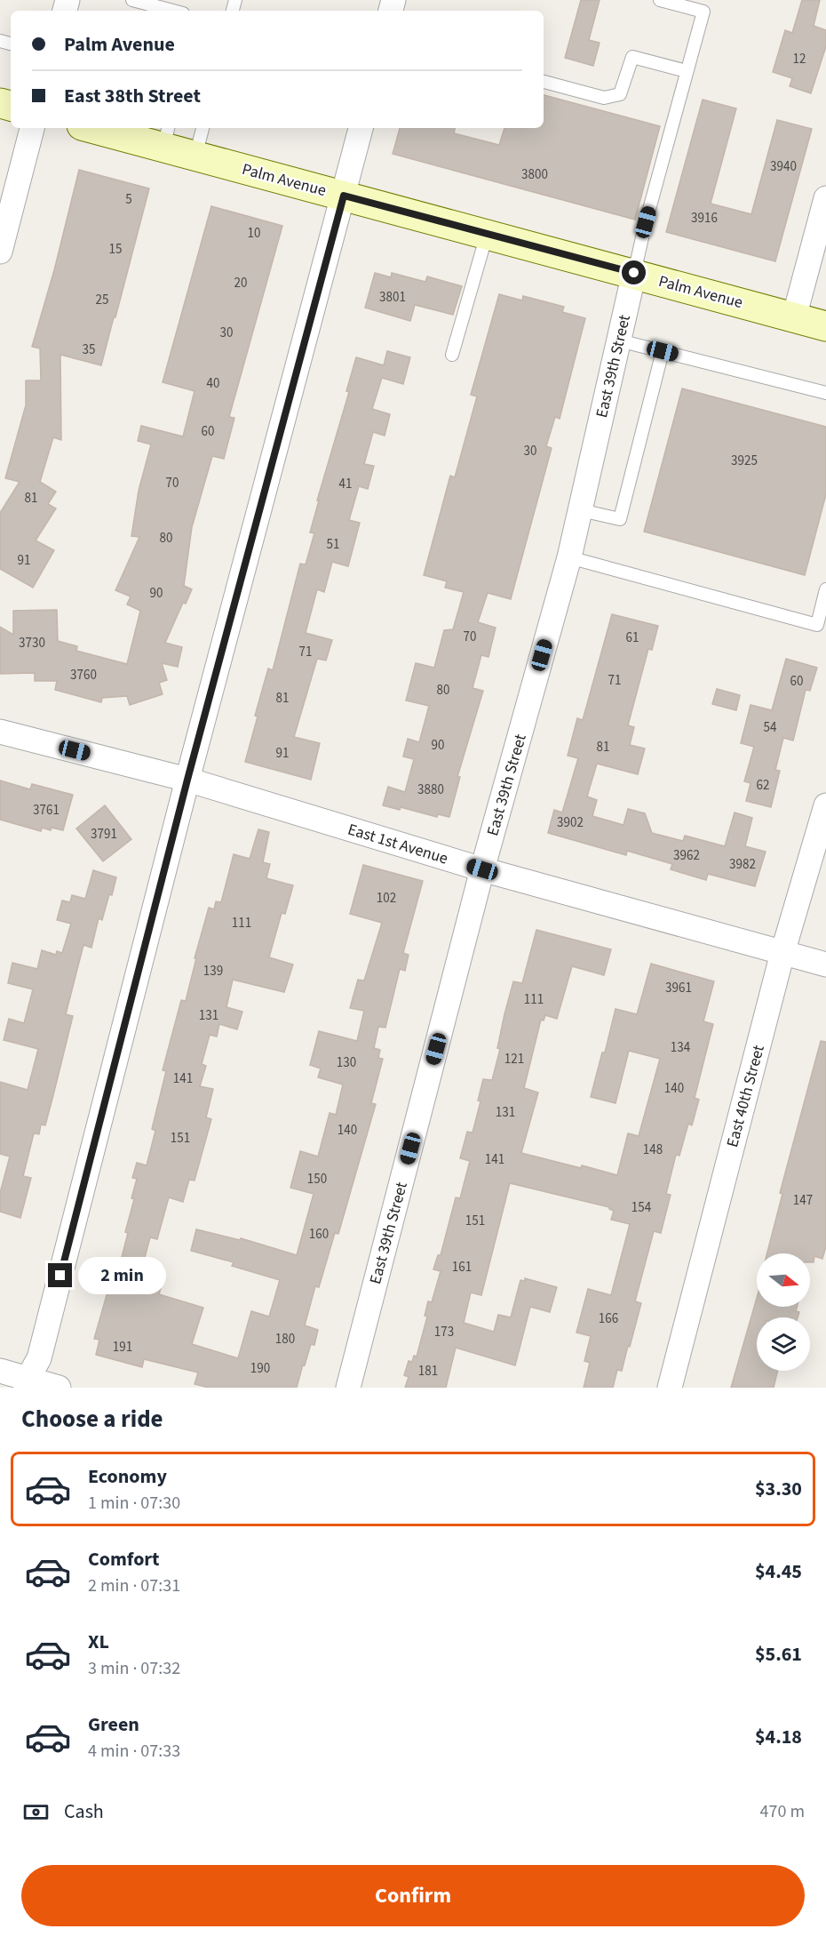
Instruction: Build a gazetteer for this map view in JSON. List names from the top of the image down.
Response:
{
  "streets": {
    "main road": ["Palm Avenue"],
    "street": ["East 39th Street", "East 1st Avenue", "East 40th Street"]
  },
  "crossings": [
    ["Palm Avenue", "East 39th Street"],
    ["East 39th Street", "East 1st Avenue"],
    ["East 1st Avenue", "East 40th Street"]
  ],
  "house_numbers": [
    "12",
    "3940",
    "3800",
    "5",
    "3916",
    "10",
    "15",
    "20",
    "3801",
    "25",
    "30",
    "35",
    "40",
    "60",
    "30",
    "3925",
    "70",
    "41",
    "81",
    "80",
    "51",
    "91",
    "90",
    "70",
    "61",
    "3730",
    "71",
    "3760",
    "71",
    "60",
    "80",
    "81",
    "54",
    "90",
    "81",
    "91",
    "62",
    "3880",
    "3761",
    "3902",
    "3791",
    "3962",
    "3982",
    "102",
    "111",
    "139",
    "3961",
    "111",
    "131",
    "134",
    "121",
    "130",
    "141",
    "140",
    "131",
    "140",
    "151",
    "148",
    "141",
    "150",
    "147",
    "154",
    "151",
    "160",
    "161",
    "166",
    "173",
    "180",
    "191",
    "190",
    "181"
  ],
  "north": "right",
  "page": {
    "banner": ["Palm Avenue", "East 38th Street"],
    "bubble": "2 min",
    "heading": "Choose a ride",
    "list": [
      {
        "name": "Economy",
        "note": "1 min · 07:30",
        "value": "$3.30"
      },
      {
        "name": "Comfort",
        "note": "2 min · 07:31",
        "value": "$4.45"
      },
      {
        "name": "XL",
        "note": "3 min · 07:32",
        "value": "$5.61"
      },
      {
        "name": "Green",
        "note": "4 min · 07:33",
        "value": "$4.18"
      }
    ],
    "pay": ["Cash", "470 m"],
    "buttons": "Confirm"
  }
}
